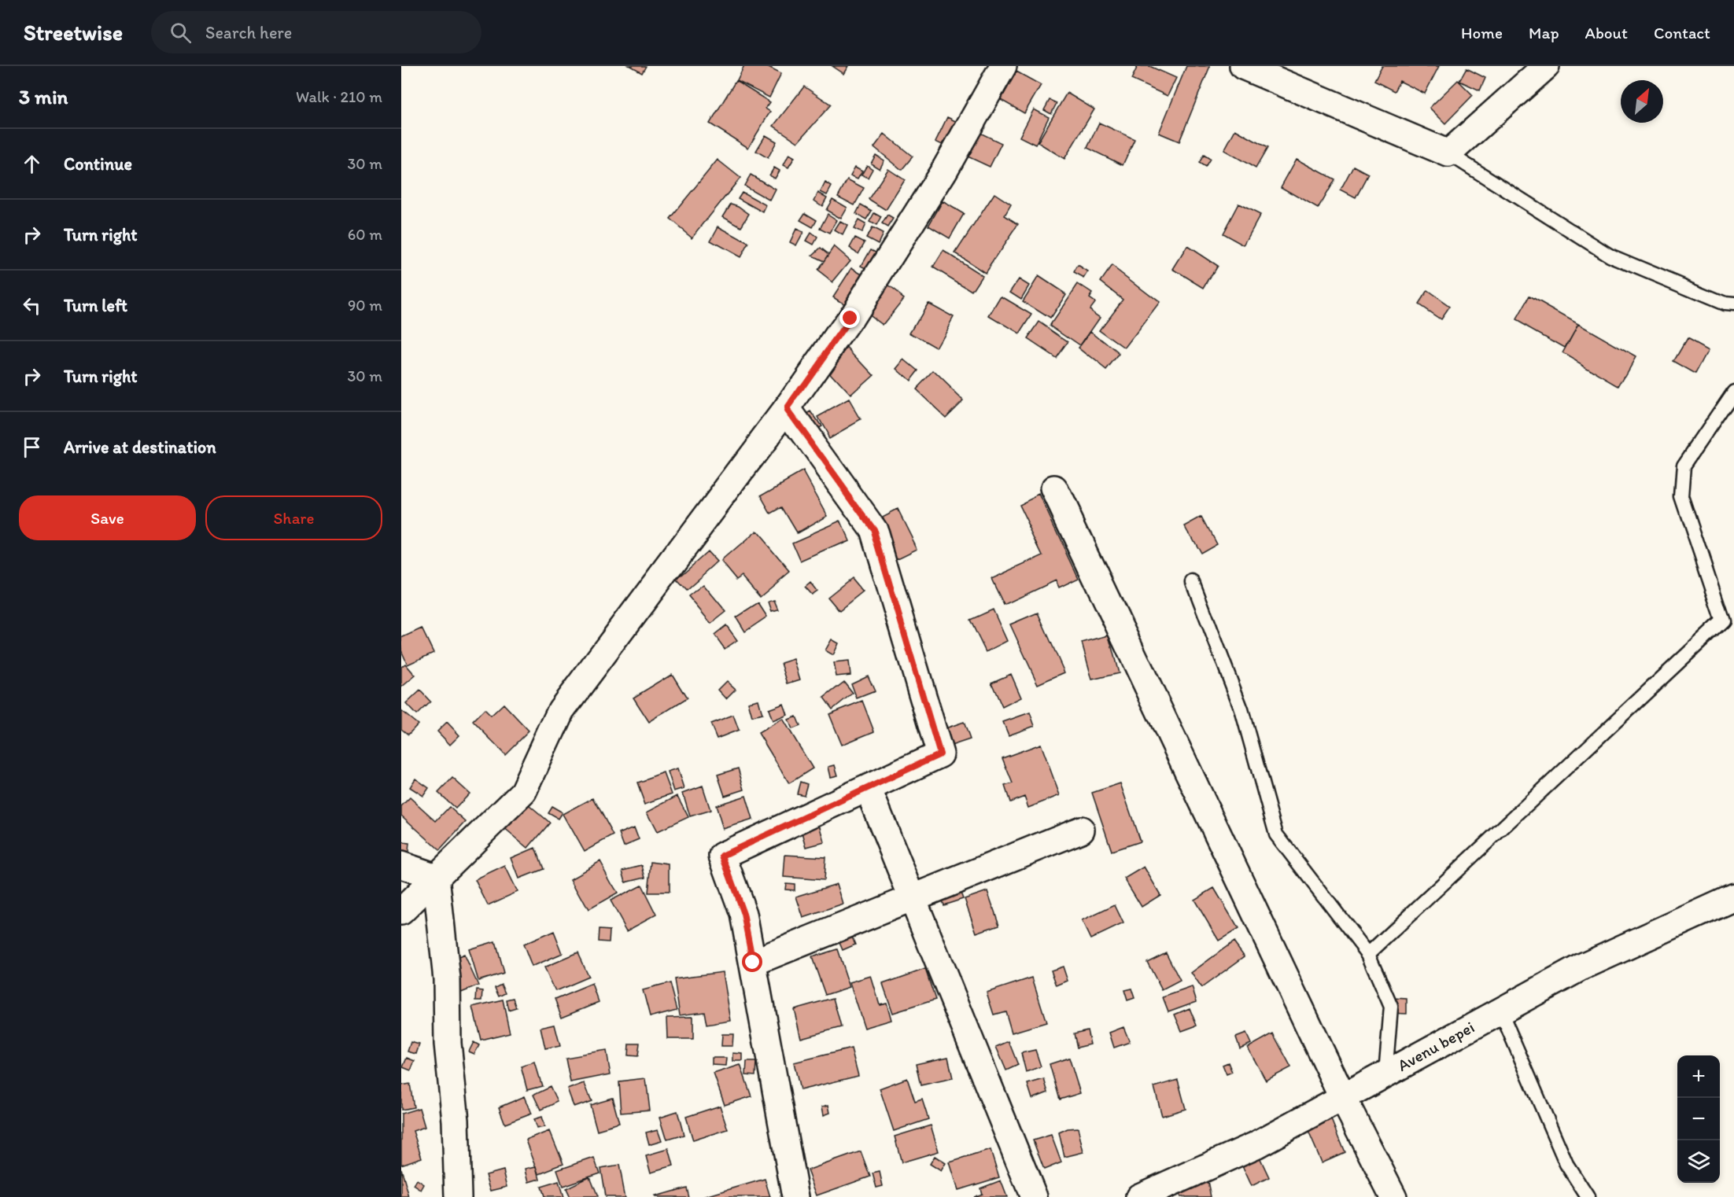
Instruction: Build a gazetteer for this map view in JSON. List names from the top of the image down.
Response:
{
  "streets": {
    "street": ["Avenu bepei"]
  },
  "north": "top right",
  "page": {
    "header": "Streetwise",
    "search": "Search here",
    "nav": [
      "Home",
      "Map",
      "About",
      "Contact"
    ],
    "heading": ["3 min", "Walk · 210 m"],
    "list": [
      ["Continue", "30 m"],
      ["Turn right", "60 m"],
      ["Turn left", "90 m"],
      ["Turn right", "30 m"],
      "Arrive at destination"
    ],
    "buttons": ["Save", "Share"],
    "map_buttons": ["+", "−"]
  }
}
